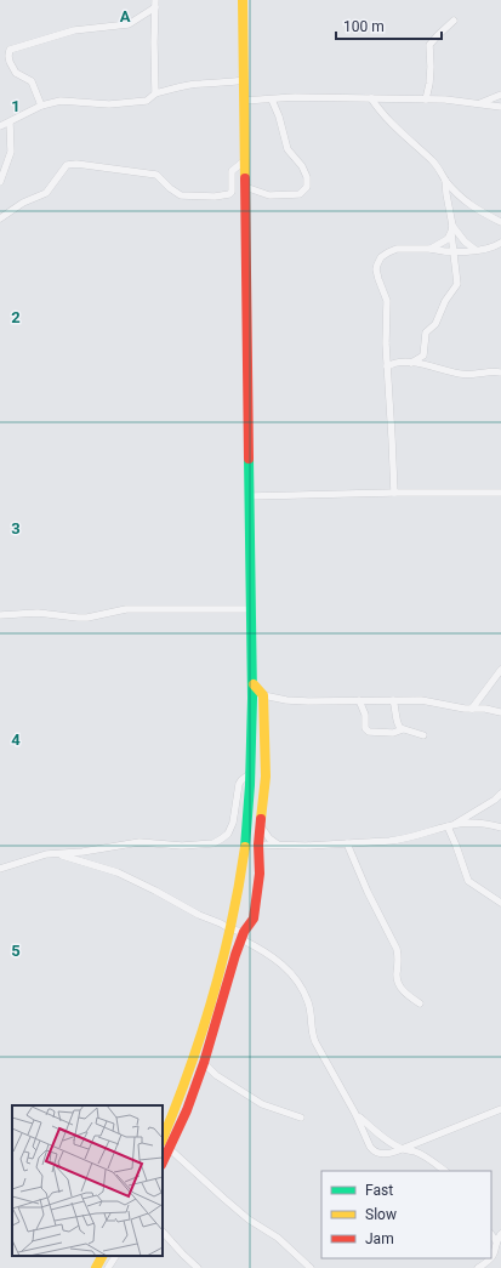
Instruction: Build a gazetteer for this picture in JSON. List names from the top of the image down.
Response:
{
  "legend": ["Fast", "Slow", "Jam"],
  "scale_bar": "100 m",
  "grid": {
    "columns": ["A"],
    "rows": [
      "1",
      "2",
      "3",
      "4",
      "5"
    ]
  }
}
